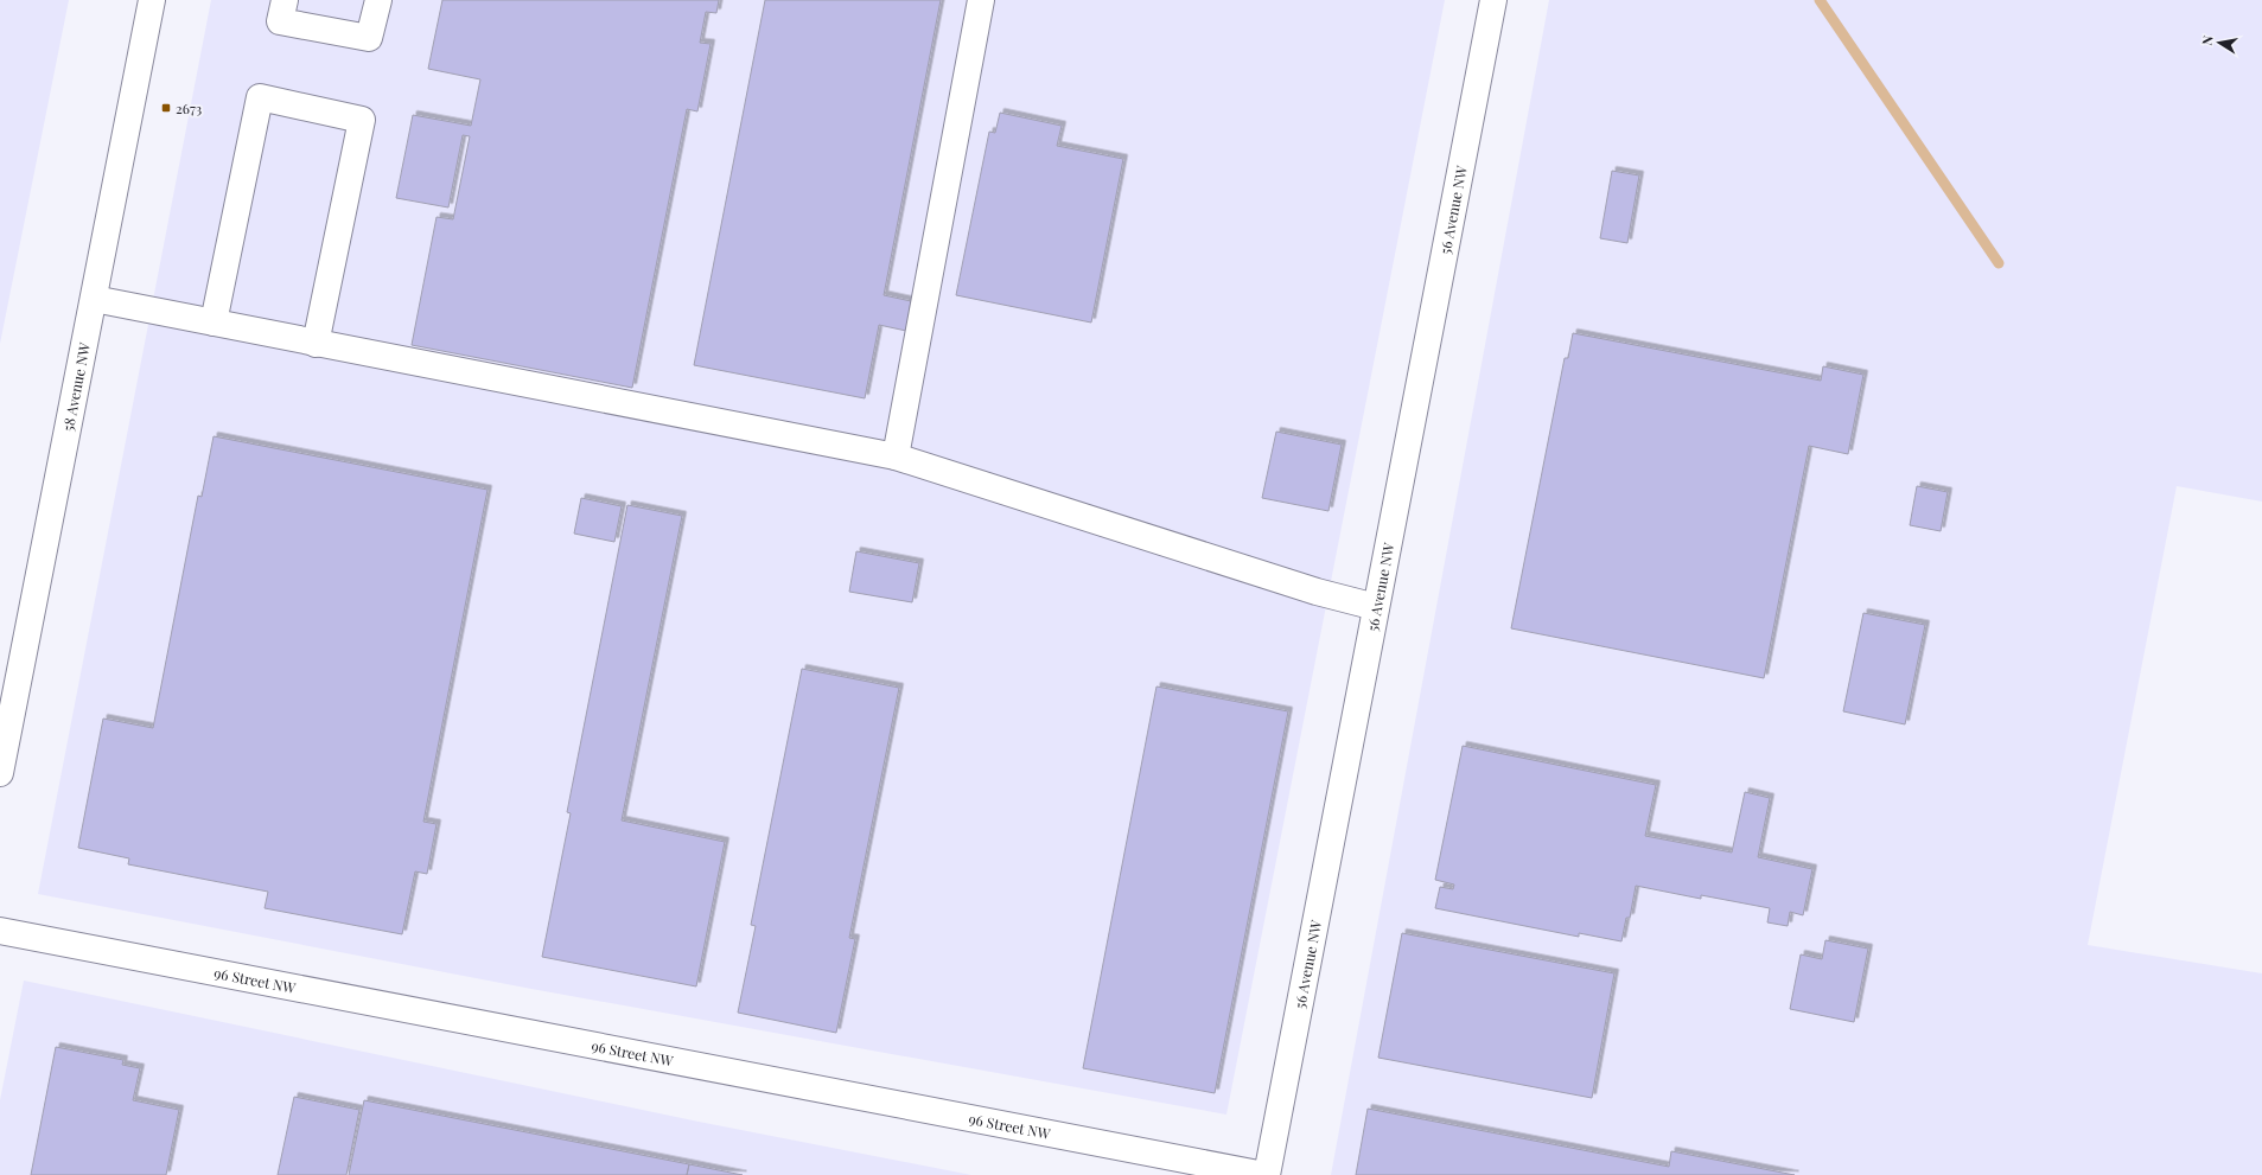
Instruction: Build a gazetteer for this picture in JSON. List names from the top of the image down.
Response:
{
  "streets": {
    "street": ["56 Avenue NW", "58 Avenue NW", "96 Street NW"]
  },
  "crossings": [
    ["56 Avenue NW", "96 Street NW"]
  ],
  "places": {
    "transit": ["2673"]
  },
  "north": "left"
}
